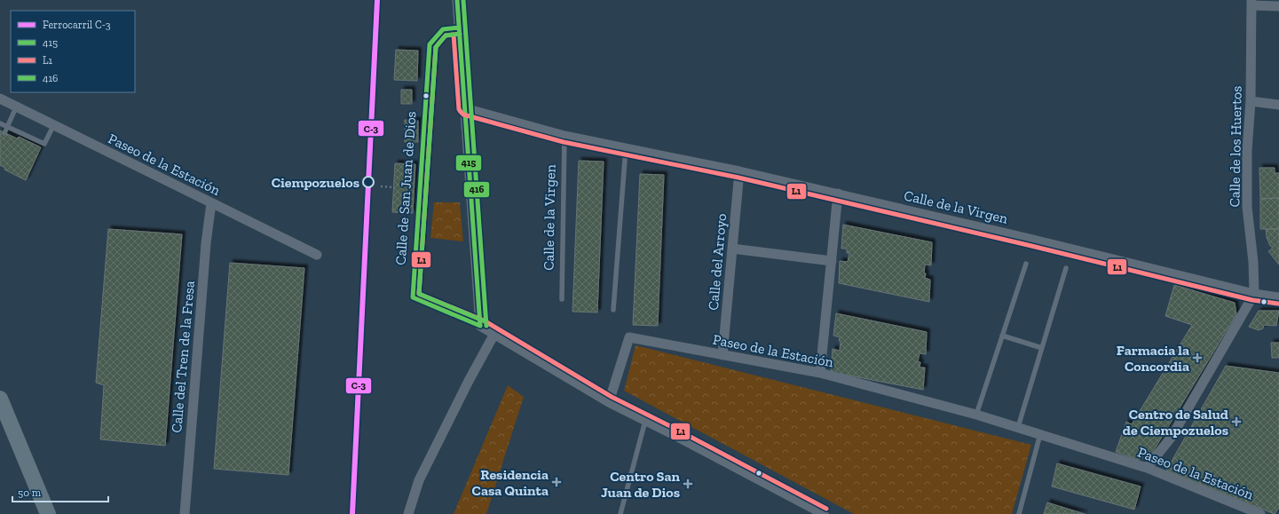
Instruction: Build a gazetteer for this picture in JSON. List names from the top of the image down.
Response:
{
  "streets": {
    "street": [
      "Calle de los Huertos",
      "Paseo de la Estación",
      "Calle de San Juan de Dios",
      "Calle de la Virgen",
      "Calle del Arroyo",
      "Calle del Tren de la Fresa"
    ]
  },
  "crossings": [
    ["Calle de los Huertos", "Calle de la Virgen"],
    ["Paseo de la Estación", "Calle de San Juan de Dios"],
    ["Paseo de la Estación", "Calle del Arroyo"],
    ["Paseo de la Estación", "Calle del Tren de la Fresa"],
    ["Calle de la Virgen", "Calle del Arroyo"]
  ],
  "places": {
    "other": ["Ciempozuelos"],
    "health": [
      "Farmacia la Concordia",
      "Centro de Salud de Ciempozuelos",
      "Residencia Casa Quinta",
      "Centro San Juan de Dios"
    ]
  },
  "lines": [
    "rail line C-3",
    "transit line 415",
    "transit line 416",
    "transit line L1"
  ],
  "legend": [
    "Ferrocarril C-3",
    "415",
    "L1",
    "416"
  ],
  "scale_bar": "50 m"
}
